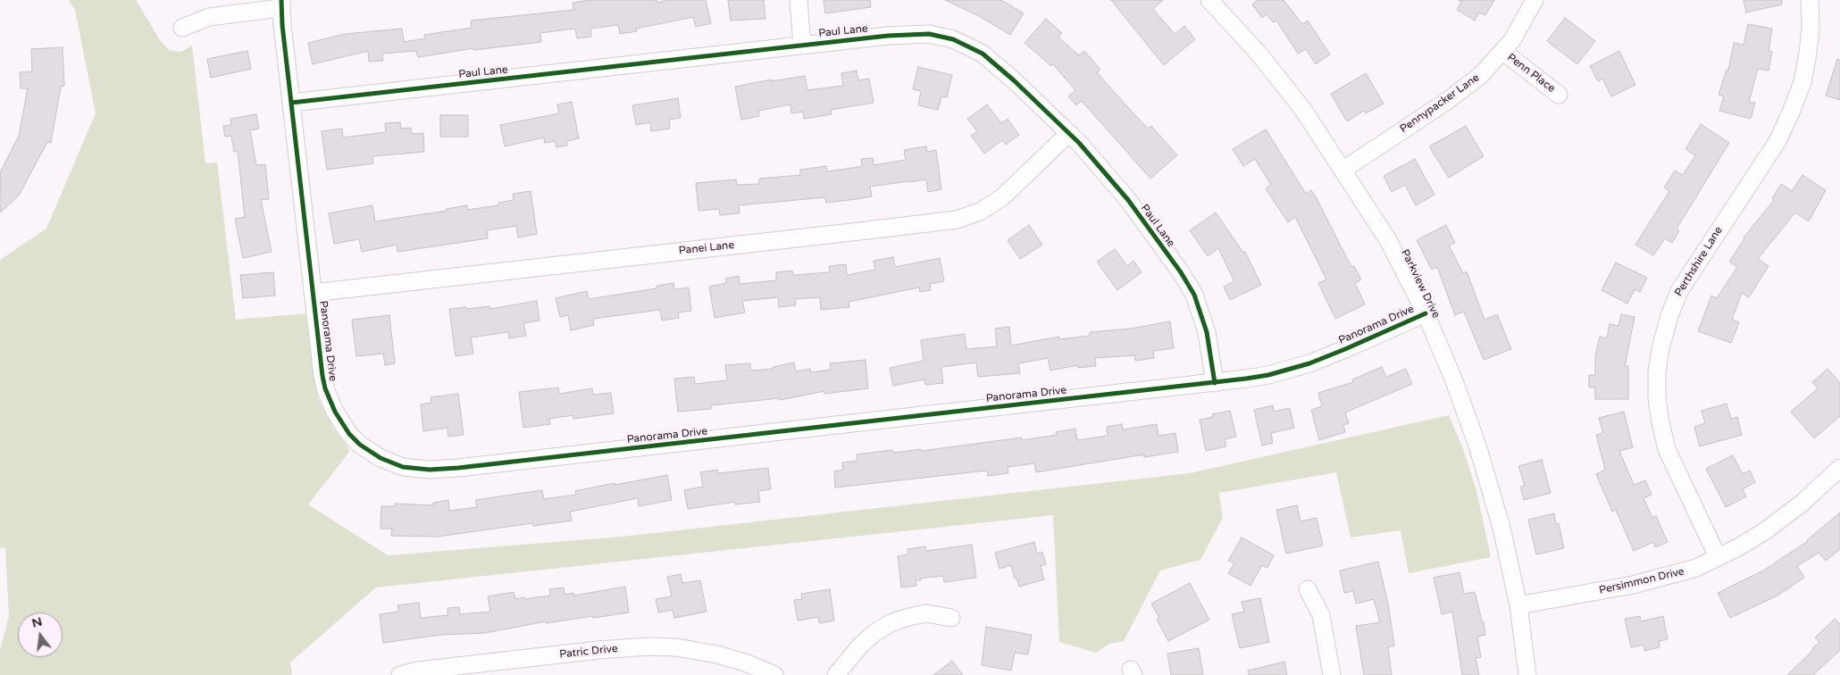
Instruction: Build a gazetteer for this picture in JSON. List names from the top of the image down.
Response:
{
  "streets": {
    "street": [
      "Paul Lane",
      "Penn Place",
      "Pennypacker Lane",
      "Panei Lane",
      "Perthshire Lane",
      "Parkview Drive",
      "Panorama Drive",
      "Persimmon Drive",
      "Patric Drive"
    ]
  },
  "crossings": [
    ["Paul Lane", "Panei Lane"],
    ["Paul Lane", "Panorama Drive"],
    ["Penn Place", "Pennypacker Lane"],
    ["Pennypacker Lane", "Parkview Drive"],
    ["Panei Lane", "Panorama Drive"],
    ["Perthshire Lane", "Persimmon Drive"],
    ["Parkview Drive", "Panorama Drive"],
    ["Parkview Drive", "Persimmon Drive"]
  ],
  "north": "top"
}
